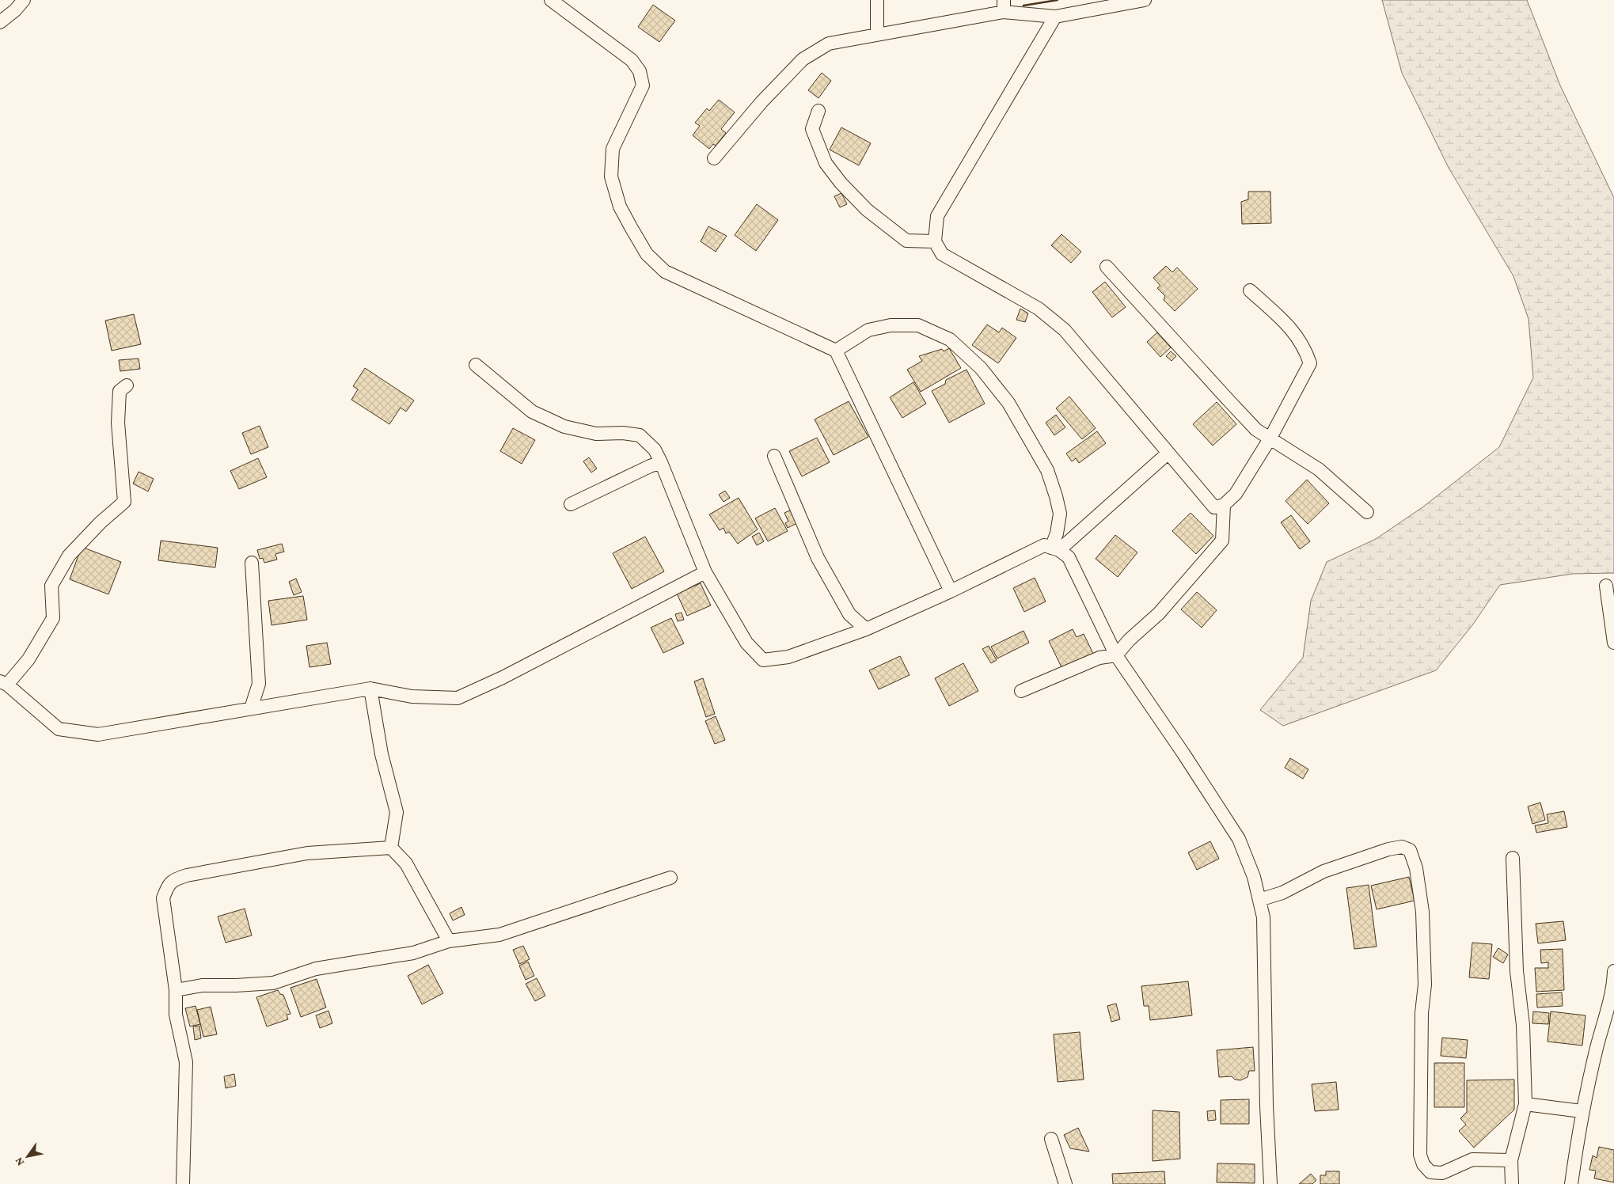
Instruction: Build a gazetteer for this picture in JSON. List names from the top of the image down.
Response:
{
  "north": "bottom left"
}
